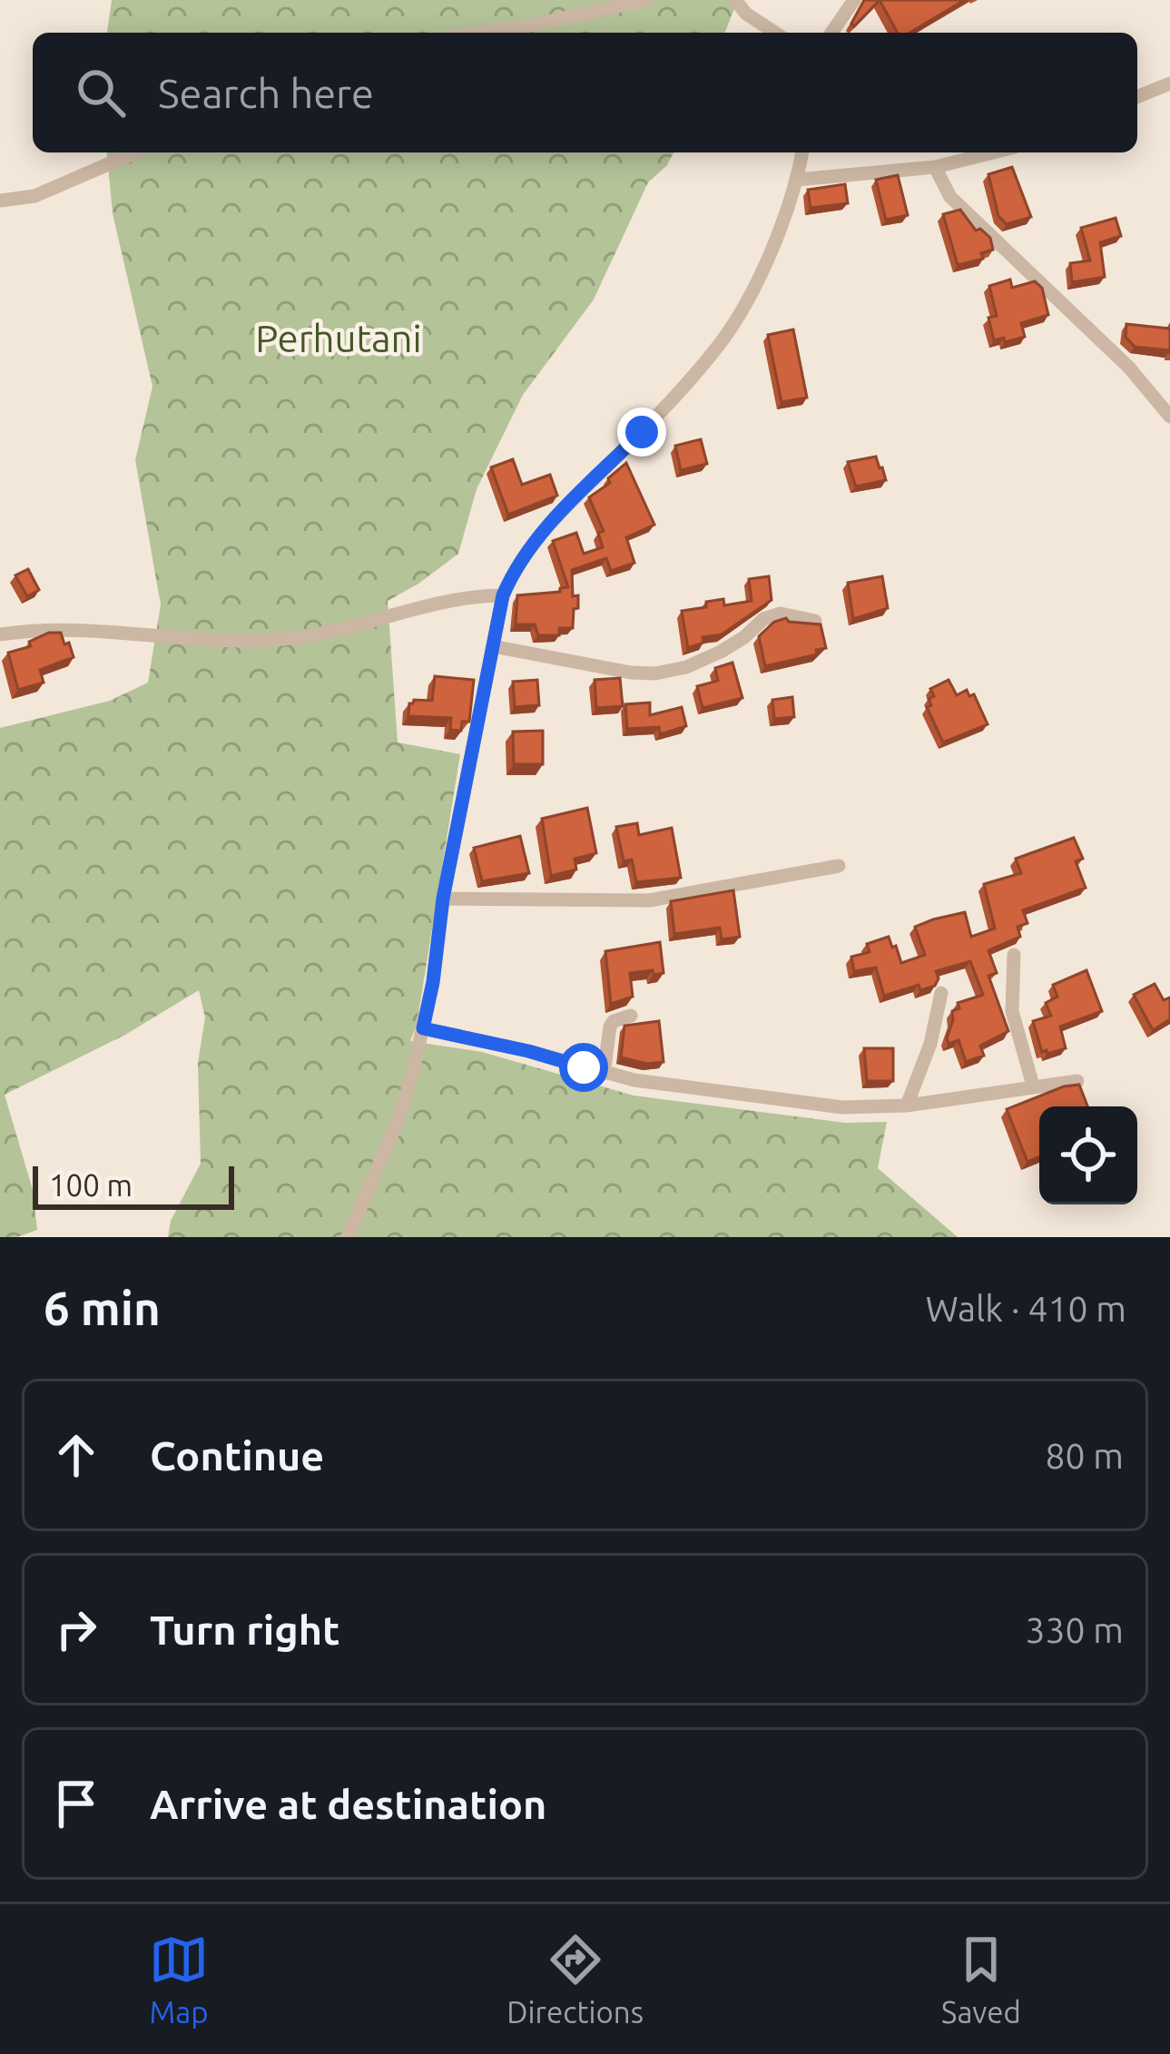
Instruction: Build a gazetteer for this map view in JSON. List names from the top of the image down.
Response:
{
  "parks": ["Perhutani"],
  "scale_bar": "100 m",
  "page": {
    "search": "Search here",
    "scale": "100 m",
    "heading": ["6 min", "Walk · 410 m"],
    "list": [
      ["Continue", "80 m"],
      ["Turn right", "330 m"],
      "Arrive at destination"
    ],
    "nav": ["Map", "Directions", "Saved"]
  }
}
